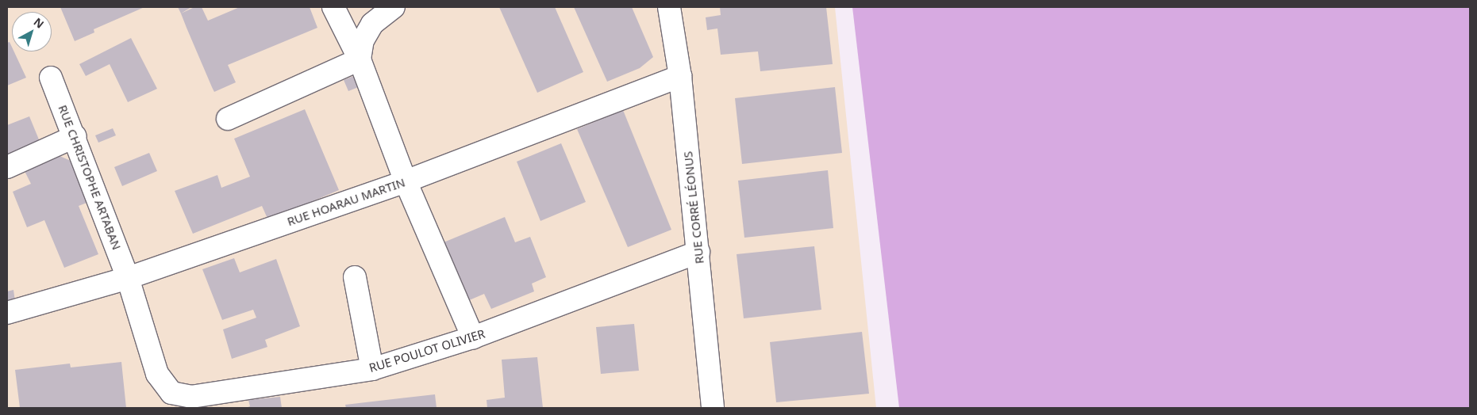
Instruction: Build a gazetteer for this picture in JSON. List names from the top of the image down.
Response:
{
  "streets": {
    "lane": [
      "RUE CHRISTOPHE ARTABAN",
      "RUE HOARAU MARTIN",
      "RUE CORRÉ LÉONUS",
      "RUE POULOT OLIVIER"
    ]
  },
  "crossings": [
    ["RUE CHRISTOPHE ARTABAN", "RUE HOARAU MARTIN"],
    ["RUE CHRISTOPHE ARTABAN", "RUE POULOT OLIVIER"],
    ["RUE HOARAU MARTIN", "RUE CORRÉ LÉONUS"],
    ["RUE HOARAU MARTIN", "RUE POULOT OLIVIER"],
    ["RUE CORRÉ LÉONUS", "RUE POULOT OLIVIER"]
  ],
  "north": "top right"
}
